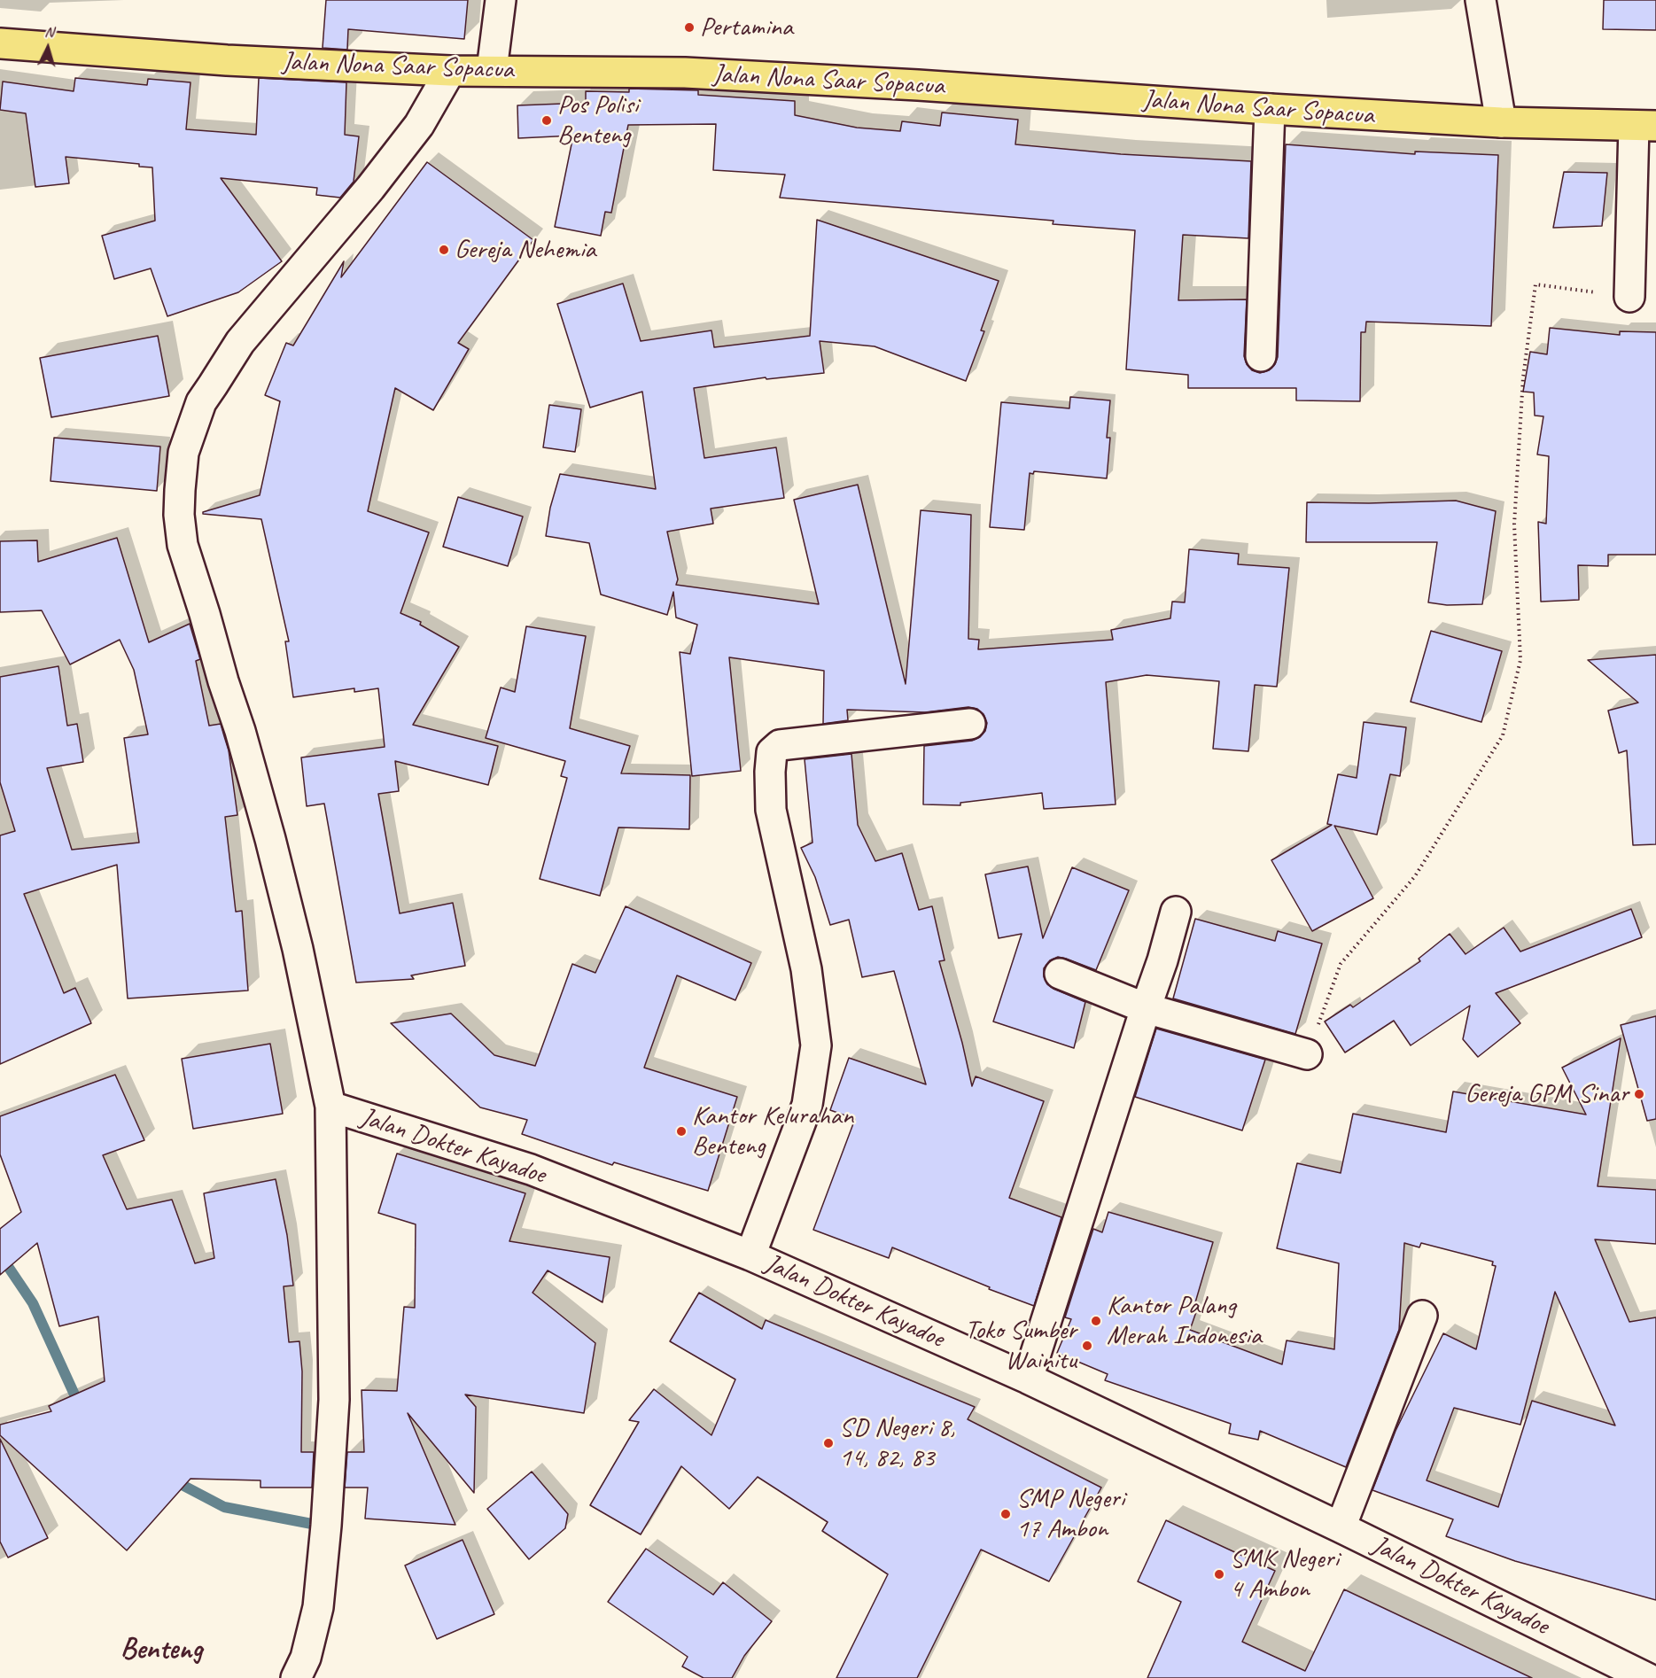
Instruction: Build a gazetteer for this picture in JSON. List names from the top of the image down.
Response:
{
  "streets": {
    "main road": ["Jalan Nona Saar Sopacua"],
    "street": ["Jalan Dokter Kayadoe"]
  },
  "districts": ["Benteng"],
  "places": [
    "Pertamina",
    "Pos Polisi Benteng",
    "Gereja Nehemia",
    "Gereja GPM Sinar",
    "Kantor Kelurahan Benteng",
    "Kantor Palang Merah Indonesia",
    "Toko Sumber Wainitu",
    "SD Negeri 8, 14, 82, 83",
    "SMP Negeri 17 Ambon",
    "SMK Negeri 4 Ambon"
  ],
  "north": "top"
}
